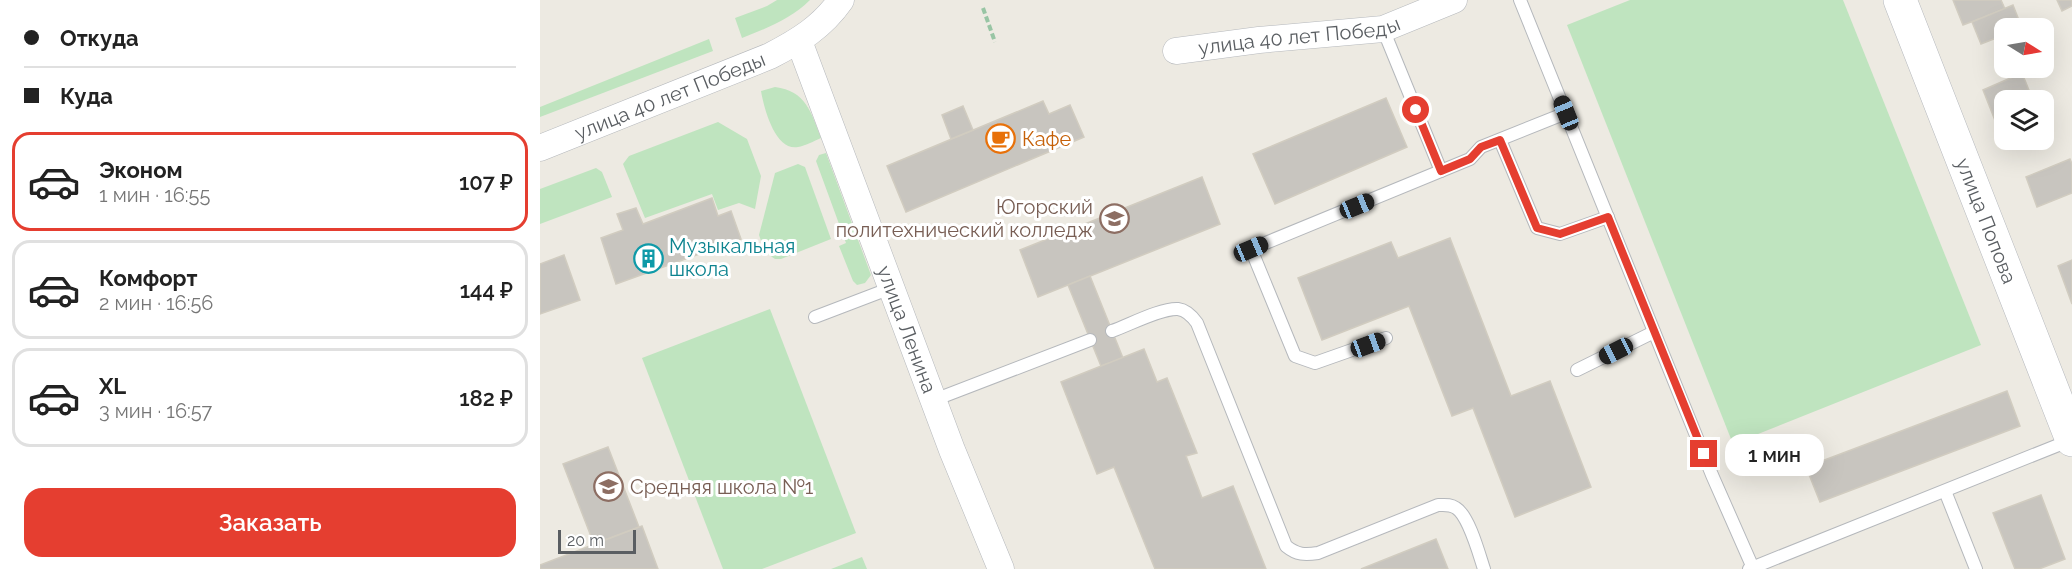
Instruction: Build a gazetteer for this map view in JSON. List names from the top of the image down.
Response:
{
  "streets": {
    "street": ["улица 40 лет Победы", "улица Попова", "улица Ленина"]
  },
  "crossings": [
    ["улица 40 лет Победы", "улица Ленина"]
  ],
  "places": {
    "cafe": ["Кафе"],
    "school or university": ["Югорский политехнический колледж", "Средняя школа №1"],
    "building": ["Музыкальная школа"]
  },
  "scale_bar": "20 m",
  "north": "right",
  "page": {
    "banner": ["Откуда", "Куда"],
    "list": [
      {
        "name": "Эконом",
        "note": "1 мин · 16:55",
        "value": "107 ₽"
      },
      {
        "name": "Комфорт",
        "note": "2 мин · 16:56",
        "value": "144 ₽"
      },
      {
        "name": "XL",
        "note": "3 мин · 16:57",
        "value": "182 ₽"
      }
    ],
    "bubble": "1 мин",
    "buttons": "Заказать",
    "scale": "20 m"
  }
}
